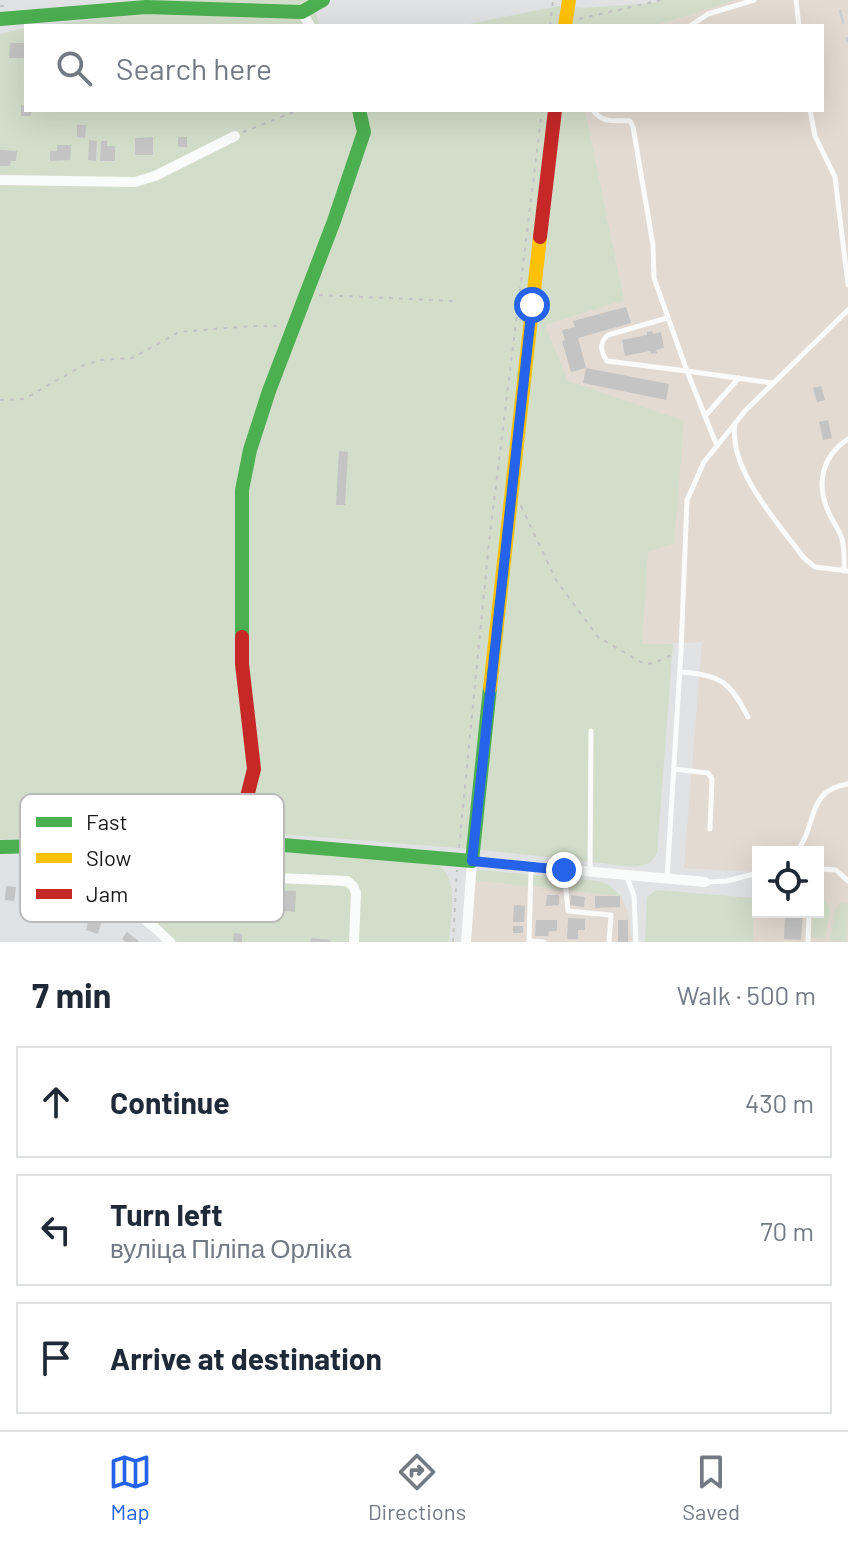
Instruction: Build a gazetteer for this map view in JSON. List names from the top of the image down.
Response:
{
  "legend": ["Fast", "Slow", "Jam"],
  "page": {
    "search": "Search here",
    "heading": ["7 min", "Walk · 500 m"],
    "list": [
      ["Continue", "430 m"],
      ["Turn left", "вуліца Піліпа Орліка", "70 m"],
      "Arrive at destination"
    ],
    "nav": ["Map", "Directions", "Saved"]
  }
}
